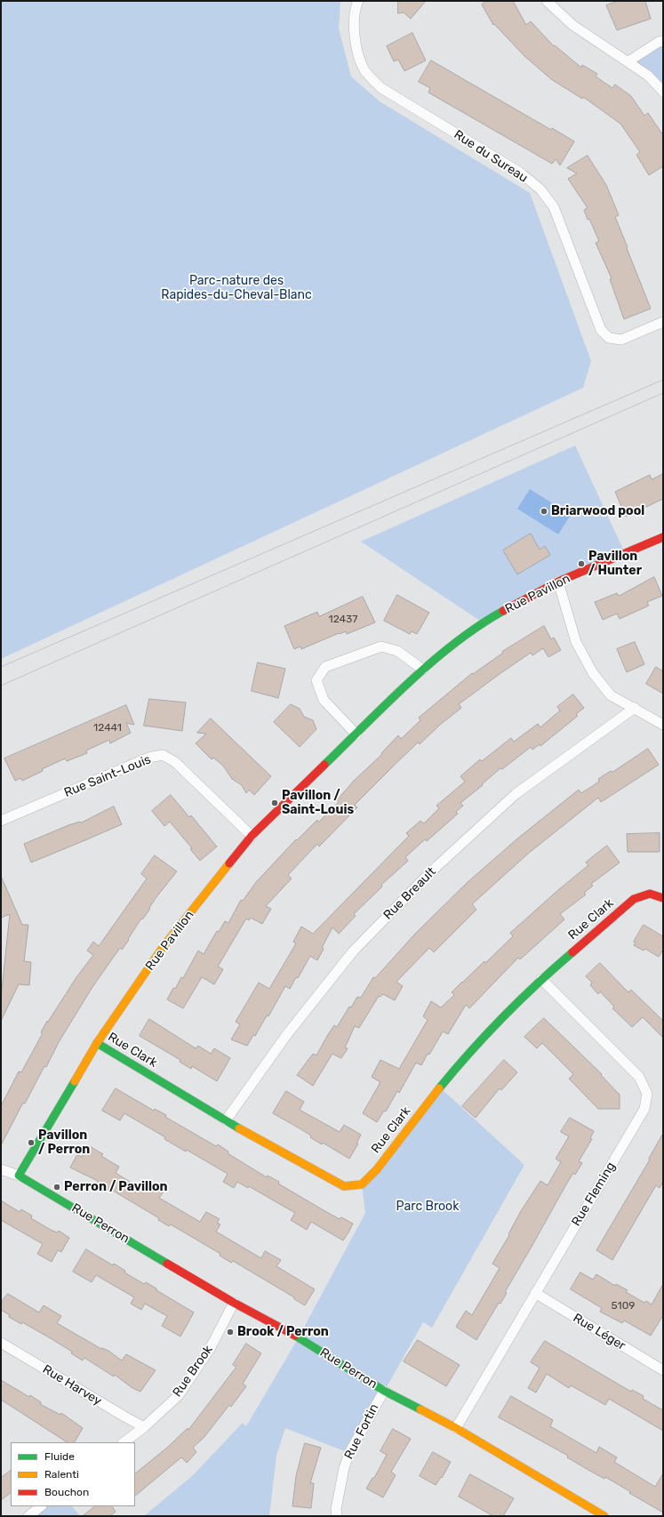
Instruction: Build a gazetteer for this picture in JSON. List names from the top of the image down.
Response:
{
  "streets": {
    "street": [
      "Rue du Sureau",
      "Rue Pavillon",
      "Rue Saint-Louis",
      "Rue Breault",
      "Rue Clark",
      "Rue Fleming",
      "Rue Perron",
      "Rue Léger",
      "Rue Brook",
      "Rue Harvey",
      "Rue Fortin"
    ]
  },
  "crossings": [
    ["Rue Pavillon", "Rue Saint-Louis"],
    ["Rue Pavillon", "Rue Clark"],
    ["Rue Pavillon", "Rue Perron"],
    ["Rue Breault", "Rue Clark"],
    ["Rue Clark", "Rue Fleming"],
    ["Rue Fleming", "Rue Perron"],
    ["Rue Fleming", "Rue Léger"],
    ["Rue Perron", "Rue Brook"],
    ["Rue Perron", "Rue Fortin"],
    ["Rue Brook", "Rue Harvey"]
  ],
  "parks": ["Parc-nature des Rapides-du-Cheval-Blanc", "Parc Brook"],
  "places": [
    "Briarwood pool",
    "Pavillon / Hunter",
    "Pavillon / Saint-Louis",
    "Pavillon / Perron",
    "Perron / Pavillon",
    "Brook / Perron"
  ],
  "house_numbers": ["12437", "12441", "5109"],
  "legend": ["Fluide", "Ralenti", "Bouchon"]
}
